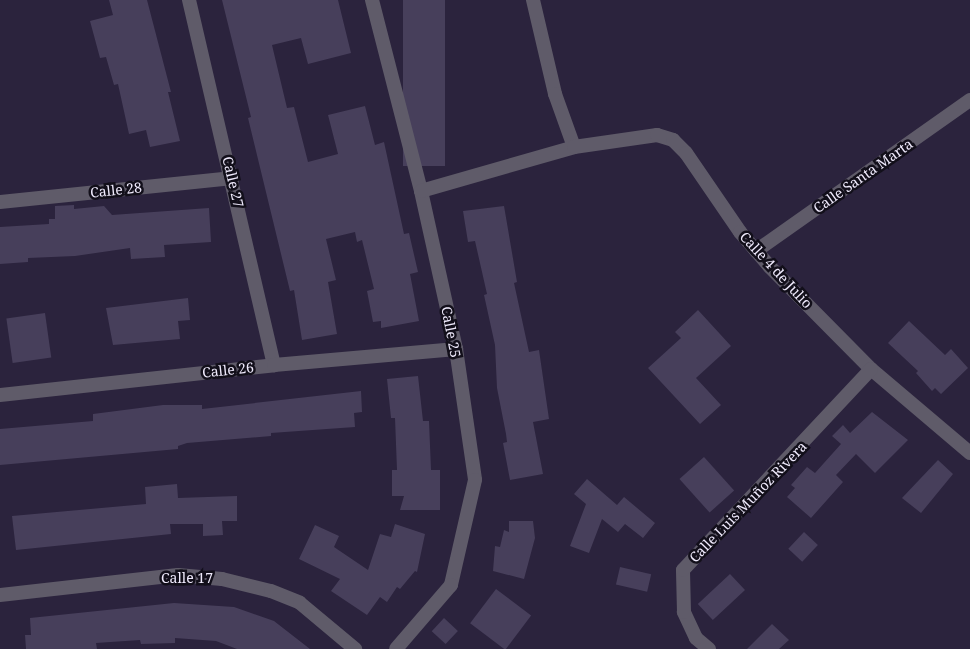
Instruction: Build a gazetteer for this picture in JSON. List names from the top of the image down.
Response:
{
  "streets": {
    "street": [
      "Calle Santa Marta",
      "Calle 27",
      "Calle 28",
      "Calle 4 de Julio",
      "Calle 25",
      "Calle 26",
      "Calle Luis Muñoz Rivera",
      "Calle 17"
    ]
  },
  "crossings": [
    ["Calle Santa Marta", "Calle 4 de Julio"],
    ["Calle 27", "Calle 28"],
    ["Calle 27", "Calle 26"],
    ["Calle 4 de Julio", "Calle Luis Muñoz Rivera"],
    ["Calle 25", "Calle 26"]
  ]
}
